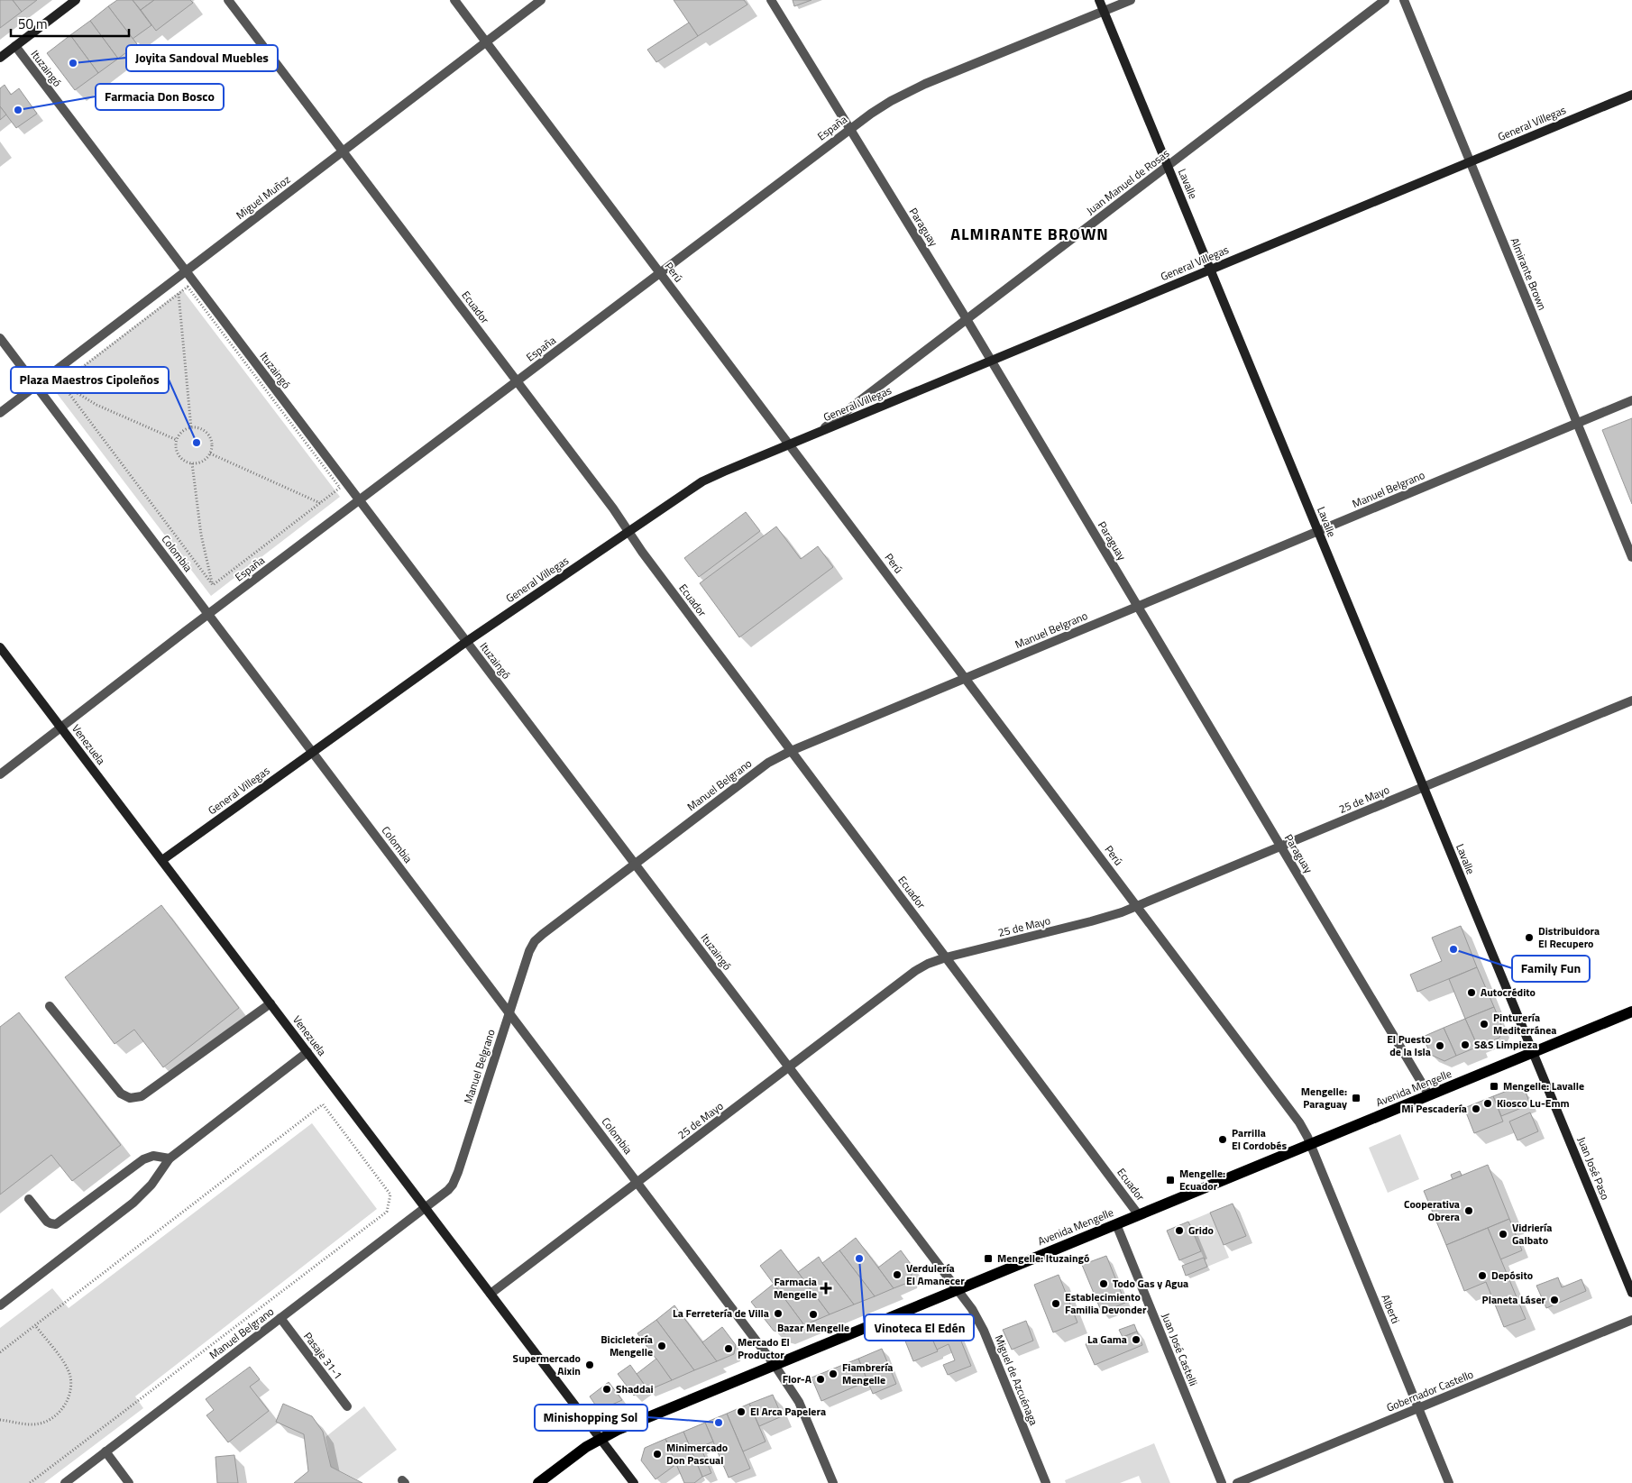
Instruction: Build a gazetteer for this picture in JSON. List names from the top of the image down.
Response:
{
  "streets": {
    "main road": ["Avenida Mengelle"],
    "street": [
      "Ituzaingó",
      "General Villegas",
      "España",
      "Juan Manuel de Rosas",
      "Lavalle",
      "Miguel Muñoz",
      "Paraguay",
      "Perú",
      "Almirante Brown",
      "Ecuador",
      "Manuel Belgrano",
      "Colombia",
      "Venezuela",
      "25 de Mayo",
      "Juan José Paso",
      "Alberti",
      "Juan José Castelli",
      "Pasaje 31-1",
      "Miguel de Azcuénaga",
      "Gobernador Castello"
    ]
  },
  "crossings": [
    ["Ituzaingó", "General Villegas"],
    ["Ituzaingó", "España"],
    ["Ituzaingó", "Miguel Muñoz"],
    ["Ituzaingó", "Manuel Belgrano"],
    ["Ituzaingó", "25 de Mayo"],
    ["Ituzaingó", "Avenida Mengelle"],
    ["Ituzaingó", "Miguel de Azcuénaga"],
    ["General Villegas", "Juan Manuel de Rosas"],
    ["General Villegas", "Lavalle"],
    ["General Villegas", "Paraguay"],
    ["General Villegas", "Perú"],
    ["General Villegas", "Almirante Brown"],
    ["General Villegas", "Ecuador"],
    ["General Villegas", "Colombia"],
    ["General Villegas", "Venezuela"],
    ["España", "Lavalle"],
    ["España", "Paraguay"],
    ["España", "Perú"],
    ["España", "Ecuador"],
    ["España", "Colombia"],
    ["España", "Venezuela"],
    ["Juan Manuel de Rosas", "Lavalle"],
    ["Juan Manuel de Rosas", "Paraguay"],
    ["Lavalle", "Manuel Belgrano"],
    ["Lavalle", "25 de Mayo"],
    ["Lavalle", "Avenida Mengelle"],
    ["Lavalle", "Juan José Paso"],
    ["Miguel Muñoz", "Perú"],
    ["Miguel Muñoz", "Ecuador"],
    ["Miguel Muñoz", "Colombia"],
    ["Paraguay", "Manuel Belgrano"],
    ["Paraguay", "25 de Mayo"],
    ["Paraguay", "Avenida Mengelle"],
    ["Perú", "Manuel Belgrano"],
    ["Perú", "25 de Mayo"],
    ["Perú", "Avenida Mengelle"],
    ["Perú", "Alberti"],
    ["Almirante Brown", "Manuel Belgrano"],
    ["Ecuador", "Manuel Belgrano"],
    ["Ecuador", "25 de Mayo"],
    ["Ecuador", "Avenida Mengelle"],
    ["Manuel Belgrano", "Colombia"],
    ["Manuel Belgrano", "Venezuela"],
    ["Manuel Belgrano", "Pasaje 31-1"],
    ["Colombia", "25 de Mayo"],
    ["Colombia", "Avenida Mengelle"],
    ["Venezuela", "25 de Mayo"],
    ["Venezuela", "Avenida Mengelle"],
    ["Avenida Mengelle", "Juan José Paso"],
    ["Avenida Mengelle", "Alberti"],
    ["Avenida Mengelle", "Juan José Castelli"],
    ["Avenida Mengelle", "Miguel de Azcuénaga"],
    ["Alberti", "Gobernador Castello"]
  ],
  "districts": ["ALMIRANTE BROWN"],
  "places": {
    "other": [
      "Joyita Sandoval Muebles",
      "Farmacia Don Bosco",
      "Plaza Maestros Cipoleños",
      "Distribuidora El Recupero",
      "Family Fun",
      "Autocrédito",
      "Pinturería Mediterránea",
      "S&S Limpieza",
      "El Puesto de la Isla",
      "Kiosco Lu-Emm",
      "Mi Pescadería",
      "Parrilla El Cordobés",
      "Cooperativa Obrera",
      "Grido",
      "Vidriería Galbato",
      "Vinoteca El Edén",
      "Verdulería El Amanecer",
      "Depósito",
      "Todo Gas y Agua",
      "Planeta Láser",
      "Establecimiento Familia Devonder",
      "La Ferretería de Villa",
      "Bazar Mengelle",
      "La Gama",
      "Bicicletería Mengelle",
      "Mercado El Productor",
      "Supermercado Aixin",
      "Fiambrería Mengelle",
      "Flor-A",
      "Shaddai",
      "El Arca Papelera",
      "Minishopping Sol",
      "Minimercado Don Pascual"
    ],
    "transit": [
      "Mengelle: Lavalle",
      "Mengelle: Paraguay",
      "Mengelle: Ecuador",
      "Mengelle: Ituzaingó"
    ],
    "health": ["Farmacia Mengelle"]
  },
  "scale_bar": "50 m"
}
